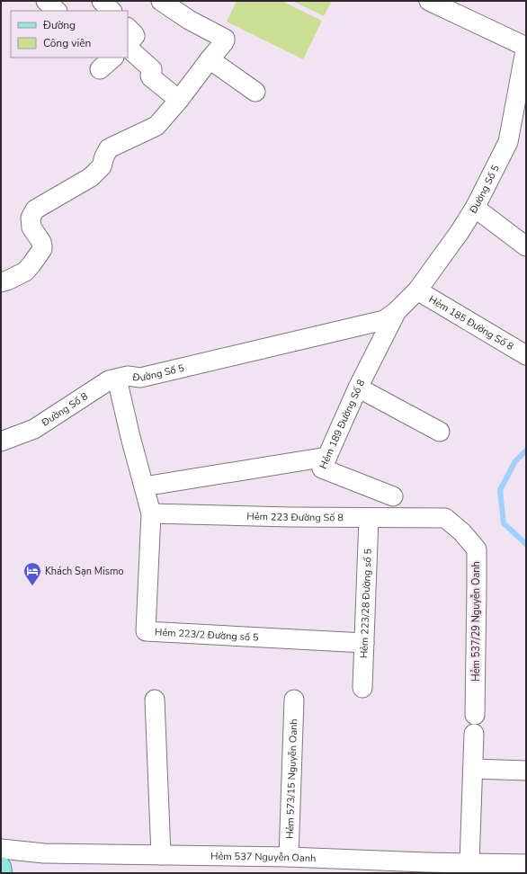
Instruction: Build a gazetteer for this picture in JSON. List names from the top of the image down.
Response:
{
  "streets": {
    "street": [
      "Đường Số 5",
      "Hẻm 185 Đường Số 8",
      "Đường Số 8",
      "Hẻm 189 Đường Số 8",
      "Hẻm 223 Đường Số 8",
      "Hẻm 223/28 Đường số 5",
      "Hẻm 537/29 Nguyễn Oanh",
      "Hẻm 223/2 Đường số 5",
      "Hẻm 573/15 Nguyễn Oanh",
      "Hẻm 537 Nguyễn Oanh"
    ]
  },
  "crossings": [
    ["Đường Số 5", "Hẻm 185 Đường Số 8"],
    ["Đường Số 5", "Đường Số 8"],
    ["Đường Số 5", "Hẻm 189 Đường Số 8"],
    ["Hẻm 223 Đường Số 8", "Hẻm 223/28 Đường số 5"],
    ["Hẻm 223 Đường Số 8", "Hẻm 537/29 Nguyễn Oanh"],
    ["Hẻm 223 Đường Số 8", "Hẻm 223/2 Đường số 5"],
    ["Hẻm 223/28 Đường số 5", "Hẻm 223/2 Đường số 5"],
    ["Hẻm 573/15 Nguyễn Oanh", "Hẻm 537 Nguyễn Oanh"]
  ],
  "places": {
    "hotel": ["Khách Sạn Mismo"]
  },
  "legend": ["Đường", "Công viên"]
}
